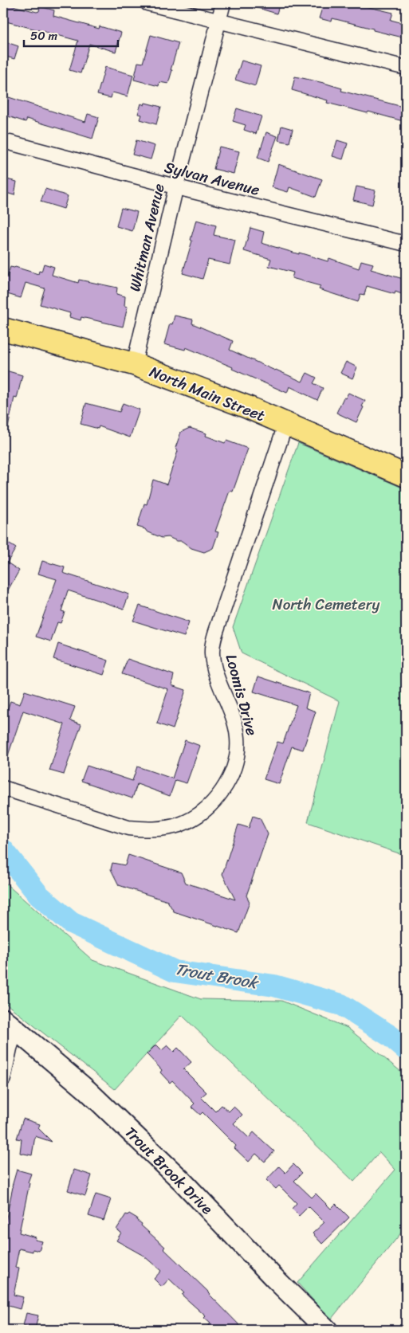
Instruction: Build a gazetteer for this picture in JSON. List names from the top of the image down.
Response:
{
  "streets": {
    "main road": ["North Main Street", "Trout Brook Drive"],
    "street": ["Sylvan Avenue", "Whitman Avenue", "Loomis Drive"]
  },
  "crossings": [
    ["Sylvan Avenue", "Whitman Avenue"],
    ["Whitman Avenue", "North Main Street"],
    ["North Main Street", "Loomis Drive"]
  ],
  "water": ["Trout Brook"],
  "parks": ["North Cemetery"],
  "scale_bar": "50 m"
}
